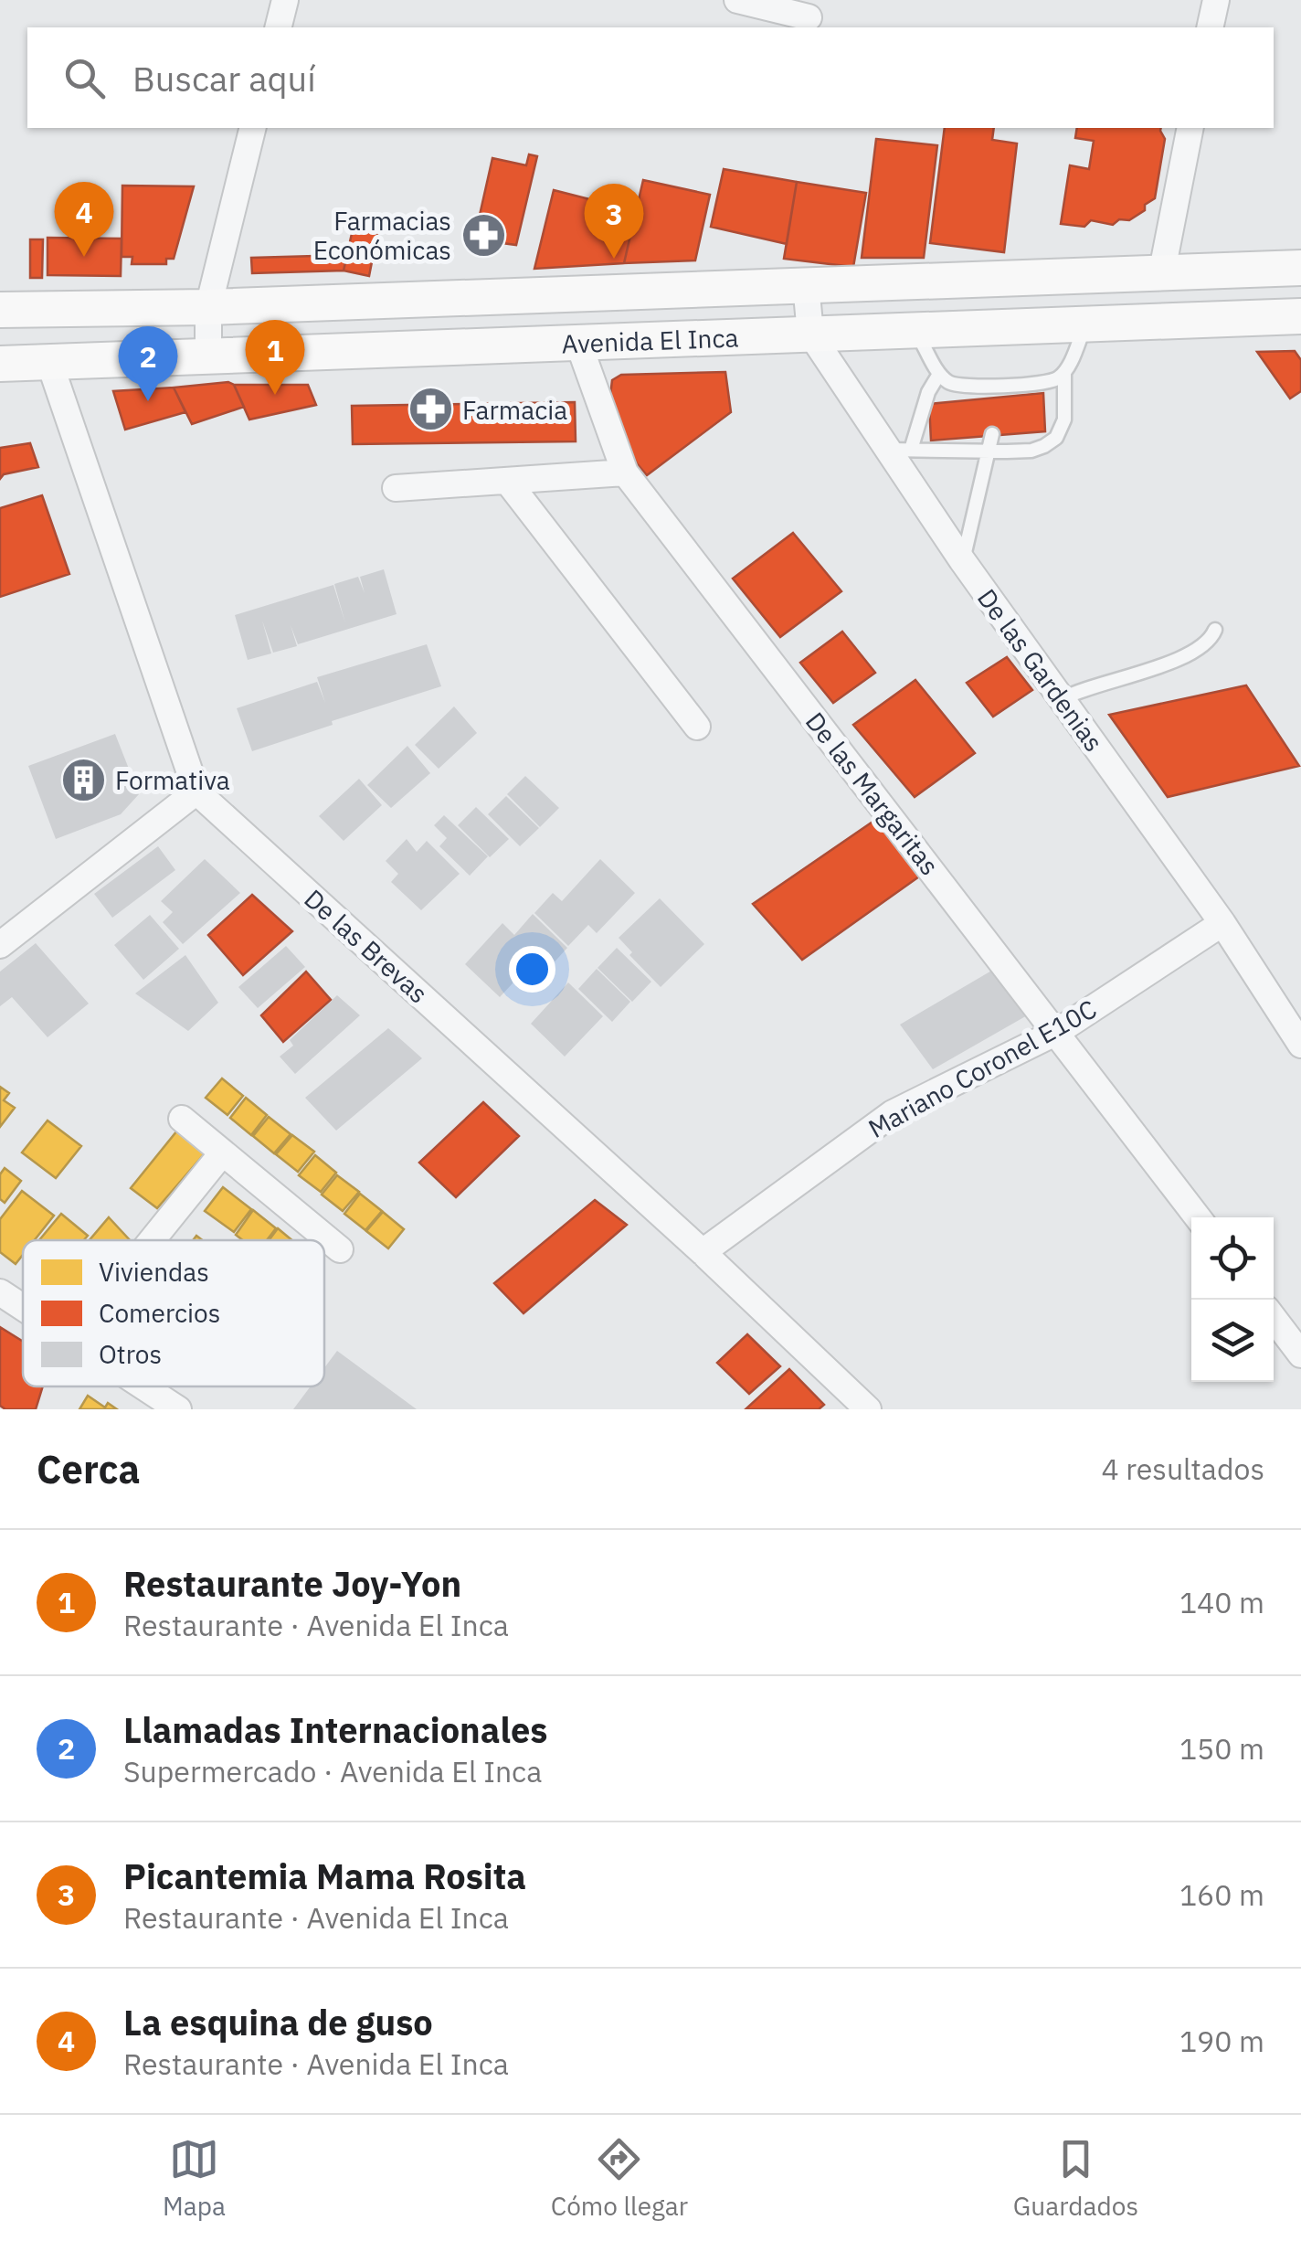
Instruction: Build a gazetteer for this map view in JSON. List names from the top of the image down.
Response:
{
  "streets": {
    "main road": ["Avenida El Inca"],
    "street": [
      "De las Gardenias",
      "De las Margaritas",
      "De las Brevas",
      "Mariano Coronel E10C"
    ]
  },
  "crossings": [
    ["Avenida El Inca", "De las Gardenias"],
    ["Avenida El Inca", "De las Margaritas"],
    ["Avenida El Inca", "De las Brevas"],
    ["De las Gardenias", "Mariano Coronel E10C"],
    ["De las Margaritas", "Mariano Coronel E10C"],
    ["De las Brevas", "Mariano Coronel E10C"]
  ],
  "places": {
    "pharmacy": ["Farmacias Económicas", "Farmacia"],
    "building": ["Formativa"]
  },
  "legend": ["Viviendas", "Comercios", "Otros"],
  "page": {
    "search": "Buscar aquí",
    "pins": [
      "4",
      "3",
      "1",
      "2"
    ],
    "heading": ["Cerca", "4 resultados"],
    "list": [
      {
        "mark": "1",
        "name": "Restaurante Joy-Yon",
        "note": "Restaurante · Avenida El Inca",
        "value": "140 m"
      },
      {
        "mark": "2",
        "name": "Llamadas Internacionales",
        "note": "Supermercado · Avenida El Inca",
        "value": "150 m"
      },
      {
        "mark": "3",
        "name": "Picantemia Mama Rosita",
        "note": "Restaurante · Avenida El Inca",
        "value": "160 m"
      },
      {
        "mark": "4",
        "name": "La esquina de guso",
        "note": "Restaurante · Avenida El Inca",
        "value": "190 m"
      }
    ],
    "nav": ["Mapa", "Cómo llegar", "Guardados"]
  }
}
